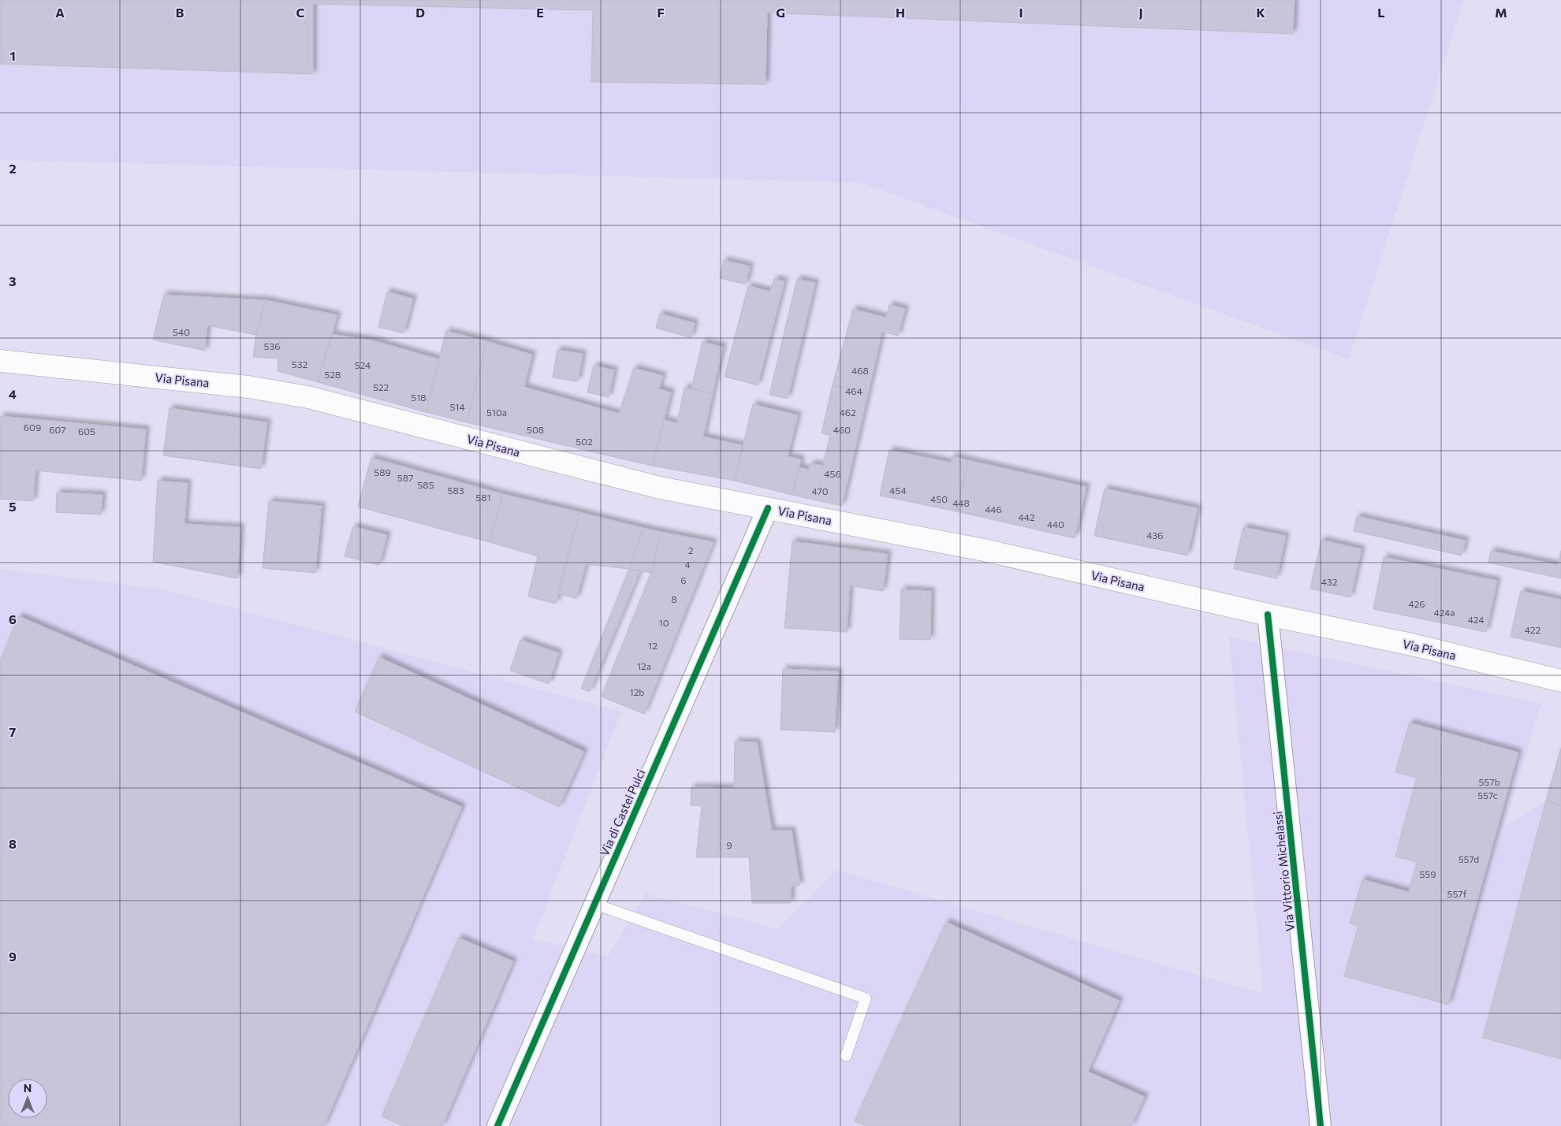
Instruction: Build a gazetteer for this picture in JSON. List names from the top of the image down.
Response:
{
  "streets": {
    "main road": ["Via Pisana"],
    "street": ["Via di Castel Pulci", "Via Vittorio Michelassi"]
  },
  "crossings": [
    ["Via Pisana", "Via di Castel Pulci"],
    ["Via Pisana", "Via Vittorio Michelassi"]
  ],
  "house_numbers": [
    "540",
    "536",
    "532",
    "524",
    "468",
    "528",
    "522",
    "464",
    "518",
    "514",
    "510a",
    "462",
    "609",
    "607",
    "508",
    "460",
    "605",
    "502",
    "589",
    "456",
    "587",
    "585",
    "583",
    "454",
    "470",
    "581",
    "450",
    "448",
    "446",
    "442",
    "440",
    "436",
    "2",
    "4",
    "6",
    "432",
    "8",
    "426",
    "424a",
    "424",
    "10",
    "422",
    "12",
    "12a",
    "12b",
    "557b",
    "557c",
    "9",
    "557d",
    "559",
    "557f"
  ],
  "north": "top",
  "grid": {
    "columns": [
      "A",
      "B",
      "C",
      "D",
      "E",
      "F",
      "G",
      "H",
      "I",
      "J",
      "K",
      "L",
      "M"
    ],
    "rows": [
      "1",
      "2",
      "3",
      "4",
      "5",
      "6",
      "7",
      "8",
      "9"
    ]
  }
}
